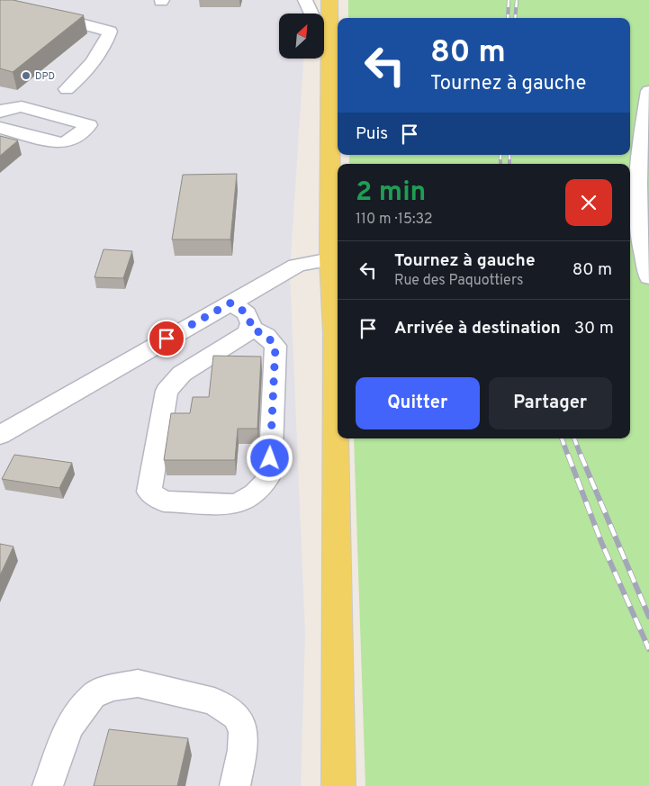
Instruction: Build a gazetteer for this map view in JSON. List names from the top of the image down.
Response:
{
  "places": ["DPD"],
  "north": "top right",
  "page": {
    "turn": ["80 m", "Tournez à gauche"],
    "then": "Puis",
    "heading": ["2 min", "110 m · 15:32"],
    "list": [
      {
        "name": "Tournez à gauche",
        "note": "Rue des Paquottiers",
        "value": "80 m"
      },
      {
        "name": "Arrivée à destination",
        "value": "30 m"
      }
    ],
    "buttons": ["Quitter", "Partager"]
  }
}
